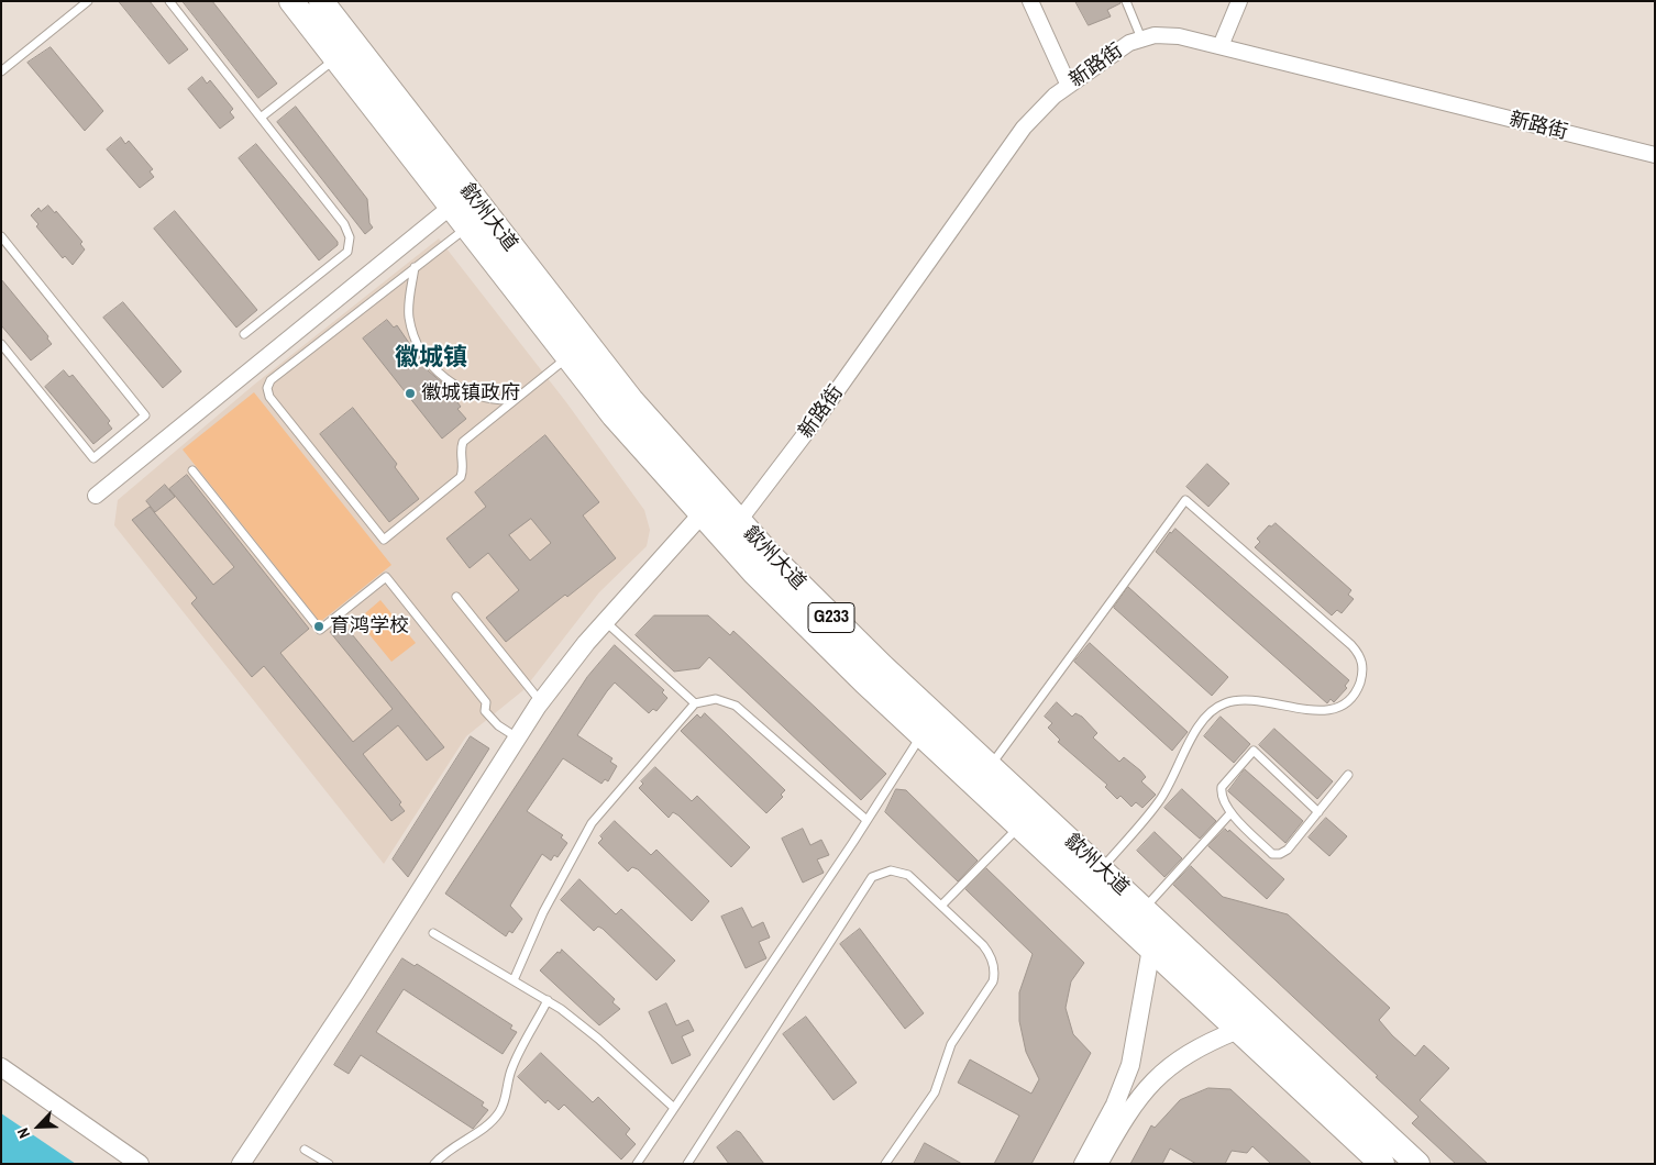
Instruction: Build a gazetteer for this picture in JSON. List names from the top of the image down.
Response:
{
  "streets": {
    "highway": ["歙州大道", "G233"],
    "street": ["新路街"]
  },
  "crossings": [
    ["新路街", "歙州大道"]
  ],
  "districts": ["徽城镇"],
  "places": ["徽城镇政府", "育鸿学校"],
  "north": "bottom left"
}
